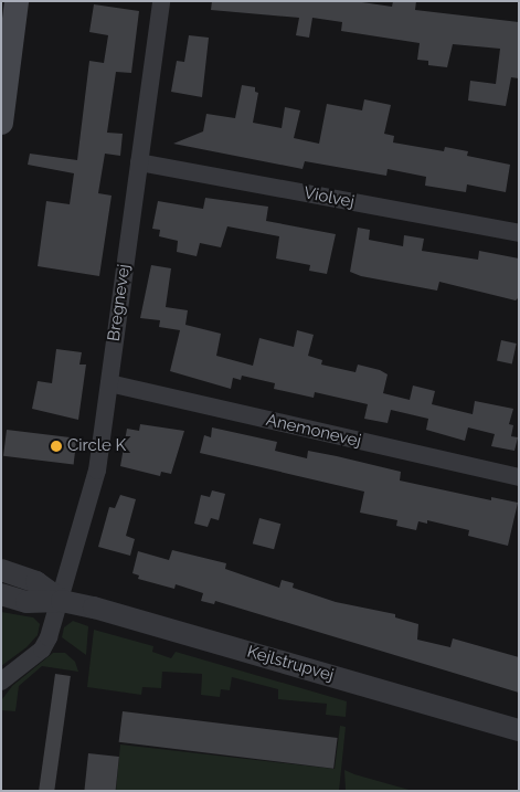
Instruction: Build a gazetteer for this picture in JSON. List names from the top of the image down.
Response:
{
  "streets": {
    "street": [
      "Violvej",
      "Bregnevej",
      "Anemonevej",
      "Kejlstrupvej"
    ]
  },
  "crossings": [
    ["Violvej", "Bregnevej"],
    ["Bregnevej", "Anemonevej"],
    ["Bregnevej", "Kejlstrupvej"]
  ],
  "places": ["Circle K"]
}
